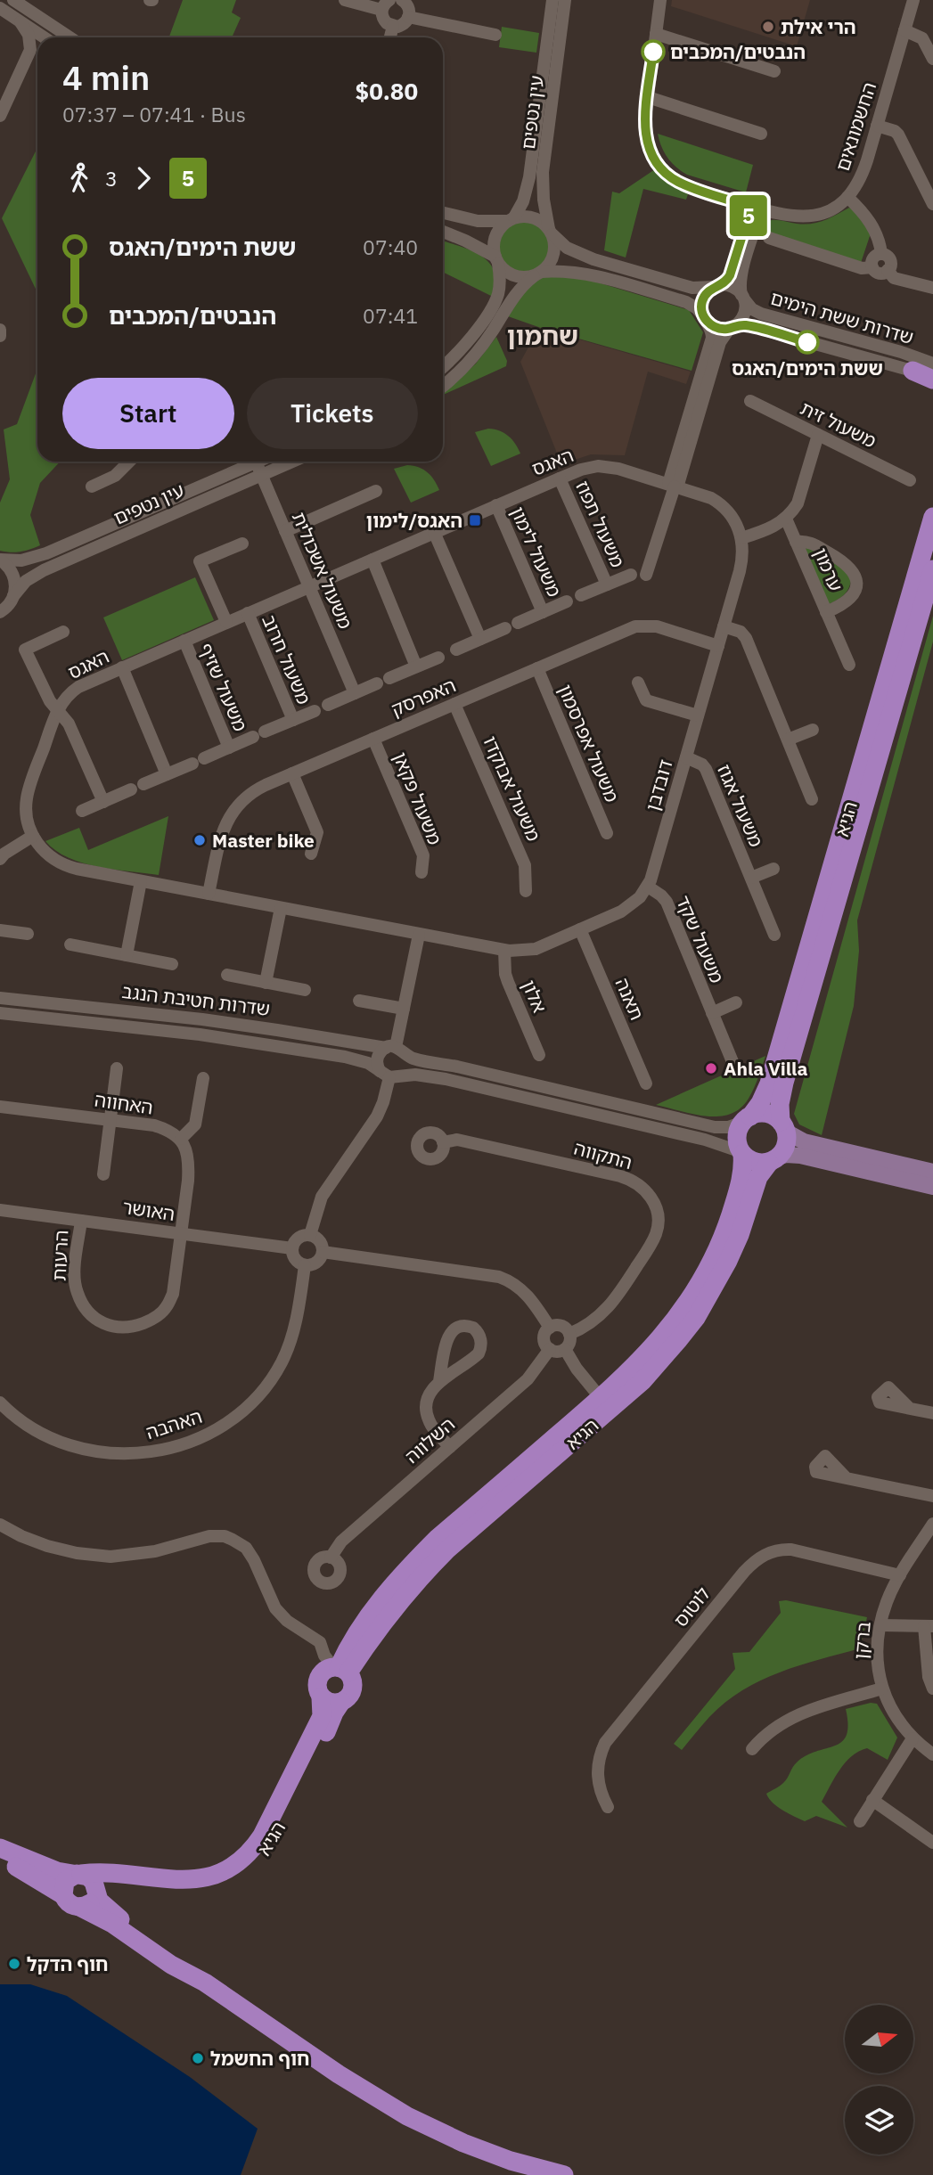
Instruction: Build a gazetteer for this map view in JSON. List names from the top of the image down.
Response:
{
  "streets": {
    "highway": ["הגיא"],
    "street": [
      "עין נטפים",
      "החשמונאים",
      "שדרות ששת הימים",
      "משעול זית",
      "האגס",
      "משעול תפוז",
      "משעול לימון",
      "ערמון",
      "משעול אשכולית",
      "משעול חרוב",
      "משעול שזיף",
      "האפרסק",
      "משעול אפרסמון",
      "דובדבן",
      "משעול אבוקדו",
      "משעול פקאן",
      "משעול אגוז",
      "משעול שקד",
      "אלון",
      "תאנה",
      "שדרות חטיבת הנגב",
      "האחווה",
      "התקווה",
      "האושר",
      "הרעות",
      "האהבה",
      "השלווה",
      "לוטוס",
      "ברקן"
    ]
  },
  "crossings": [
    ["עין נטפים", "משעול אשכולית"],
    ["האגס", "משעול תפוז"],
    ["האגס", "משעול לימון"],
    ["האגס", "משעול אשכולית"],
    ["האגס", "משעול חרוב"],
    ["האגס", "משעול שזיף"],
    ["האגס", "דובדבן"],
    ["משעול חרוב", "משעול שזיף"],
    ["האפרסק", "משעול אפרסמון"],
    ["האפרסק", "דובדבן"],
    ["האפרסק", "משעול אבוקדו"],
    ["האפרסק", "משעול פקאן"],
    ["דובדבן", "משעול אגוז"],
    ["דובדבן", "משעול שקד"],
    ["דובדבן", "אלון"],
    ["דובדבן", "תאנה"],
    ["הגיא", "שדרות חטיבת הנגב"],
    ["התקווה", "השלווה"],
    ["האושר", "הרעות"],
    ["האושר", "האהבה"],
    ["לוטוס", "ברקן"]
  ],
  "districts": ["שחמון"],
  "places": {
    "other": [
      "הרי אילת",
      "הנבטים/המכבים",
      "ששת הימים/האגס",
      "Master bike",
      "Ahla Villa",
      "חוף הדקל",
      "חוף החשמל"
    ],
    "transit": ["האגס/לימון"]
  },
  "lines": ["bus line 5"],
  "north": "right",
  "page": {
    "on_map": "5",
    "heading": ["4 min", "07:37 – 07:41 · Bus", "$0.80"],
    "legs": ["3", "5"],
    "list": [
      {
        "name": "ששת הימים/האגס",
        "value": "07:40"
      },
      {
        "name": "הנבטים/המכבים",
        "value": "07:41"
      }
    ],
    "buttons": ["Start", "Tickets"]
  }
}
